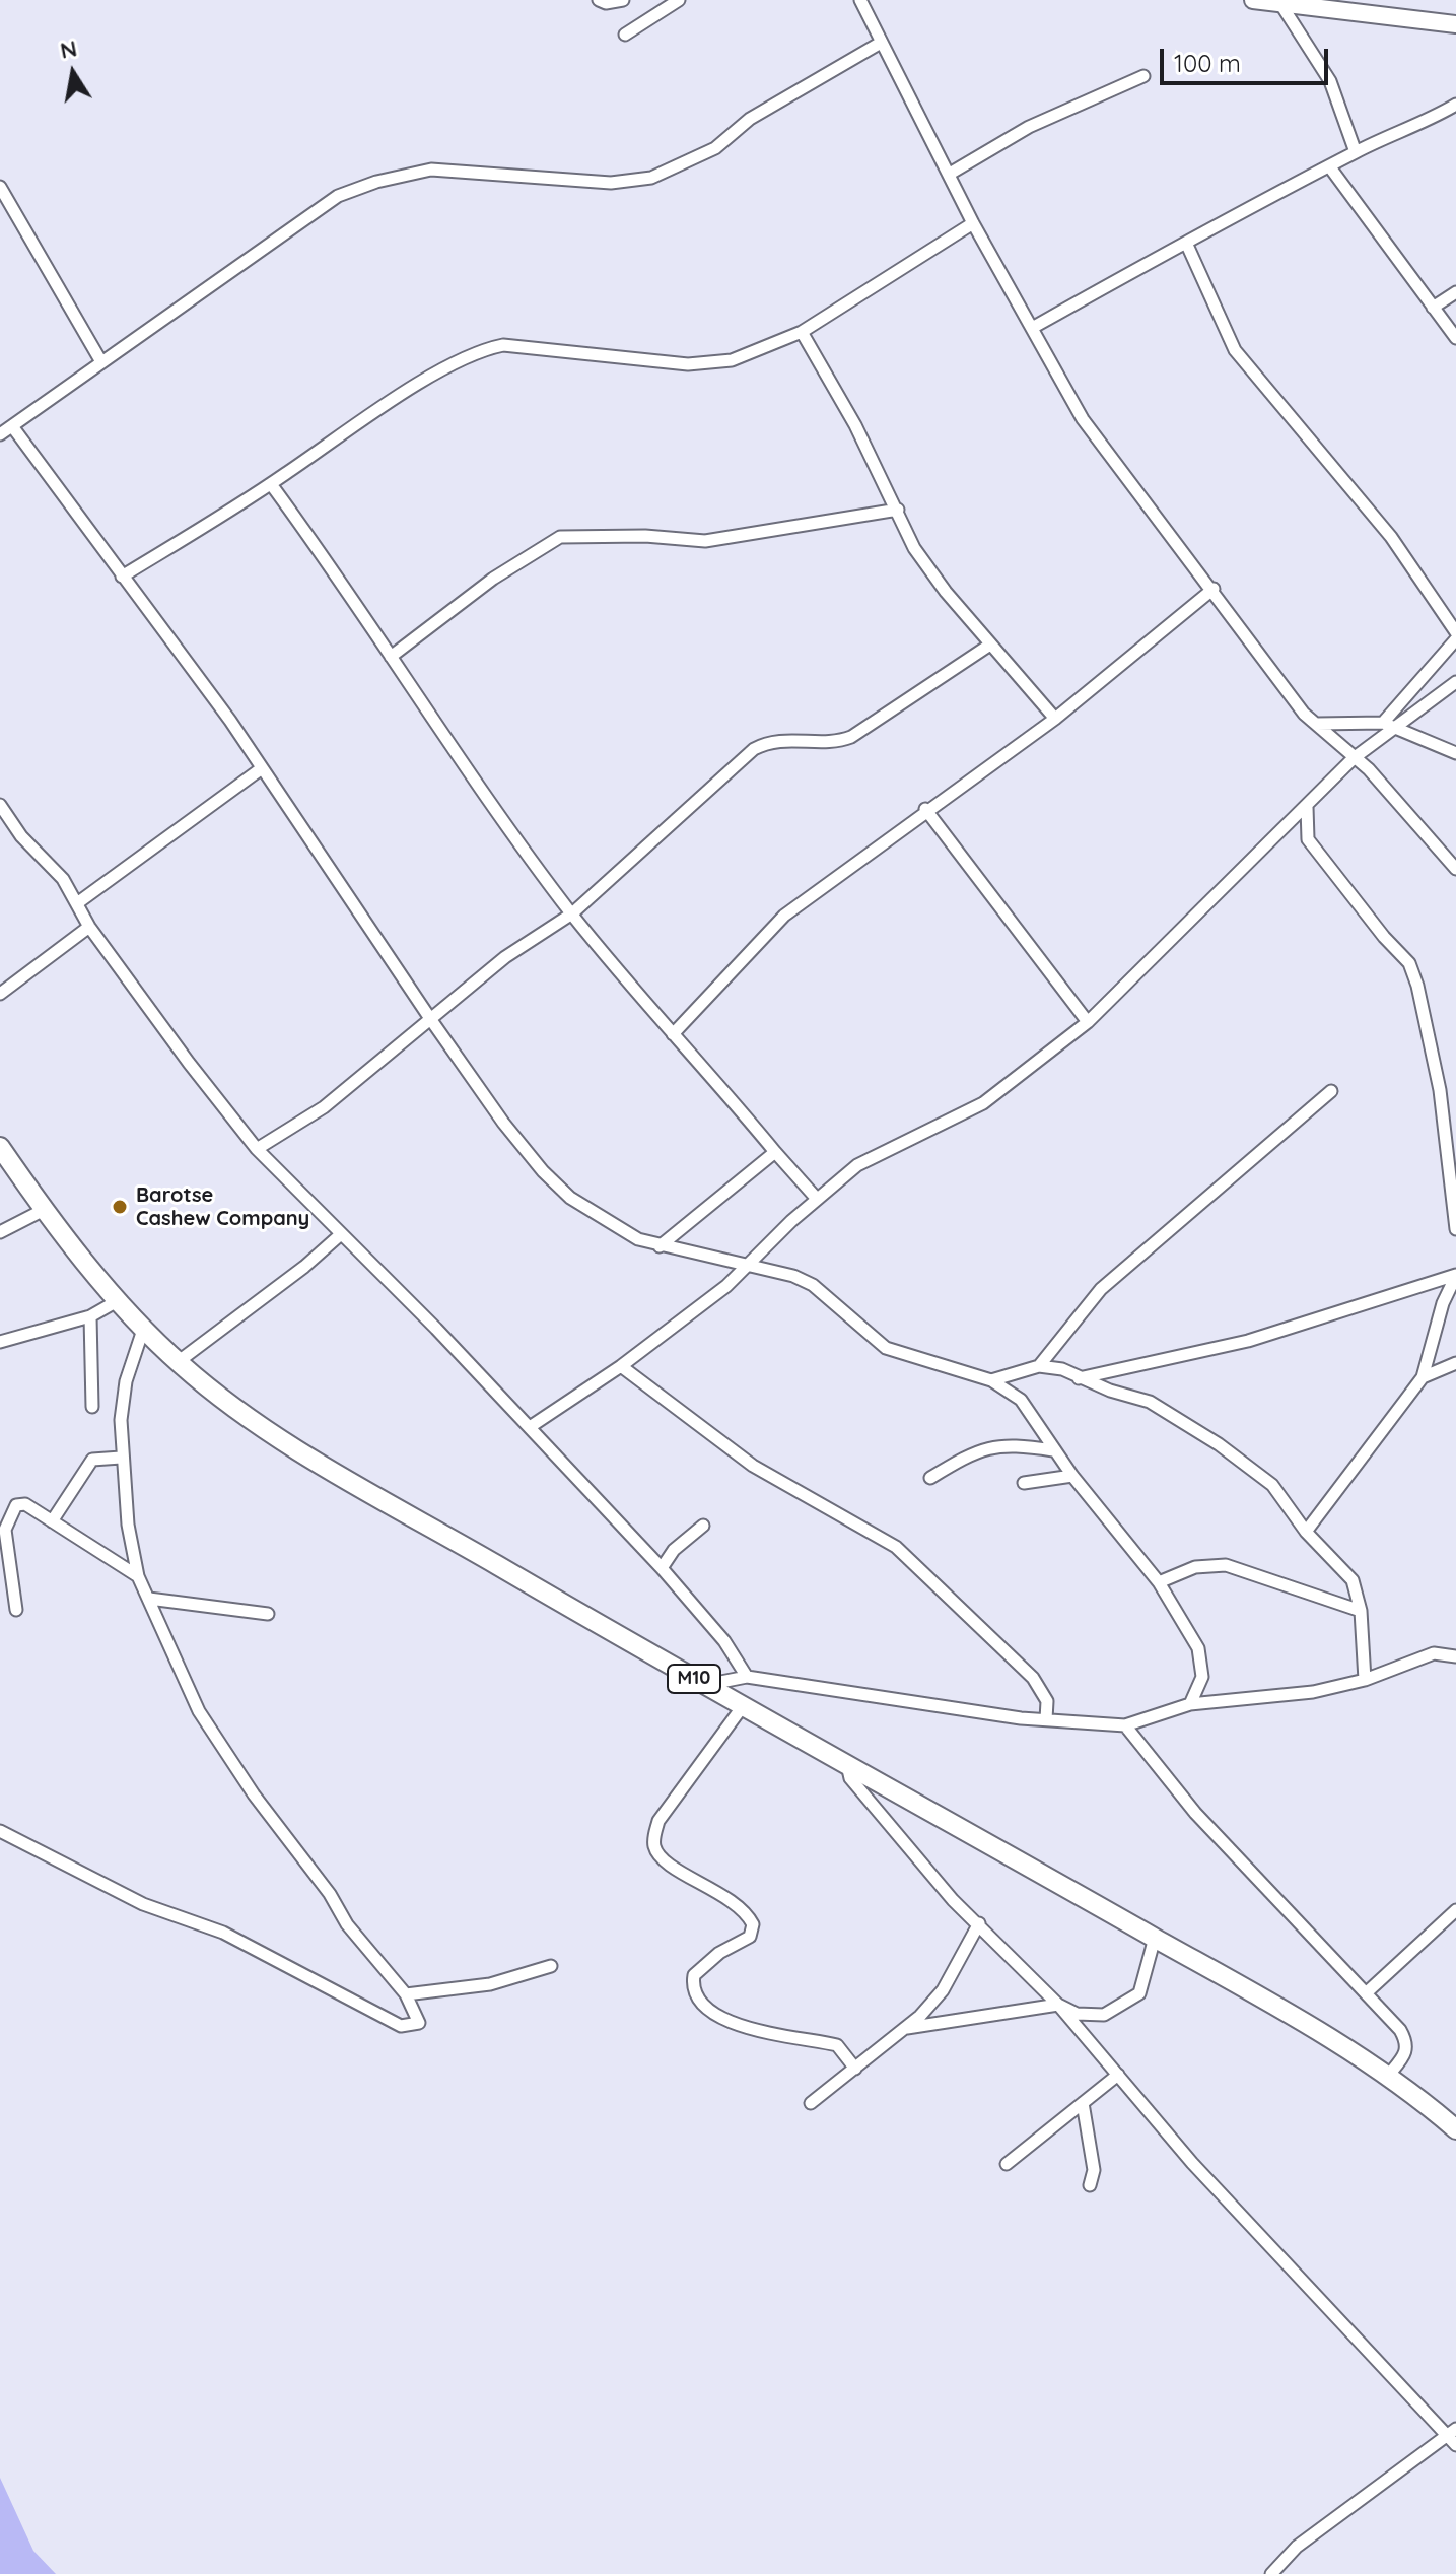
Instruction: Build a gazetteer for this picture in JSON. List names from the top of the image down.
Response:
{
  "streets": {
    "main road": ["M10"]
  },
  "places": ["Barotse Cashew Company"],
  "scale_bar": "100 m",
  "north": "top"
}
